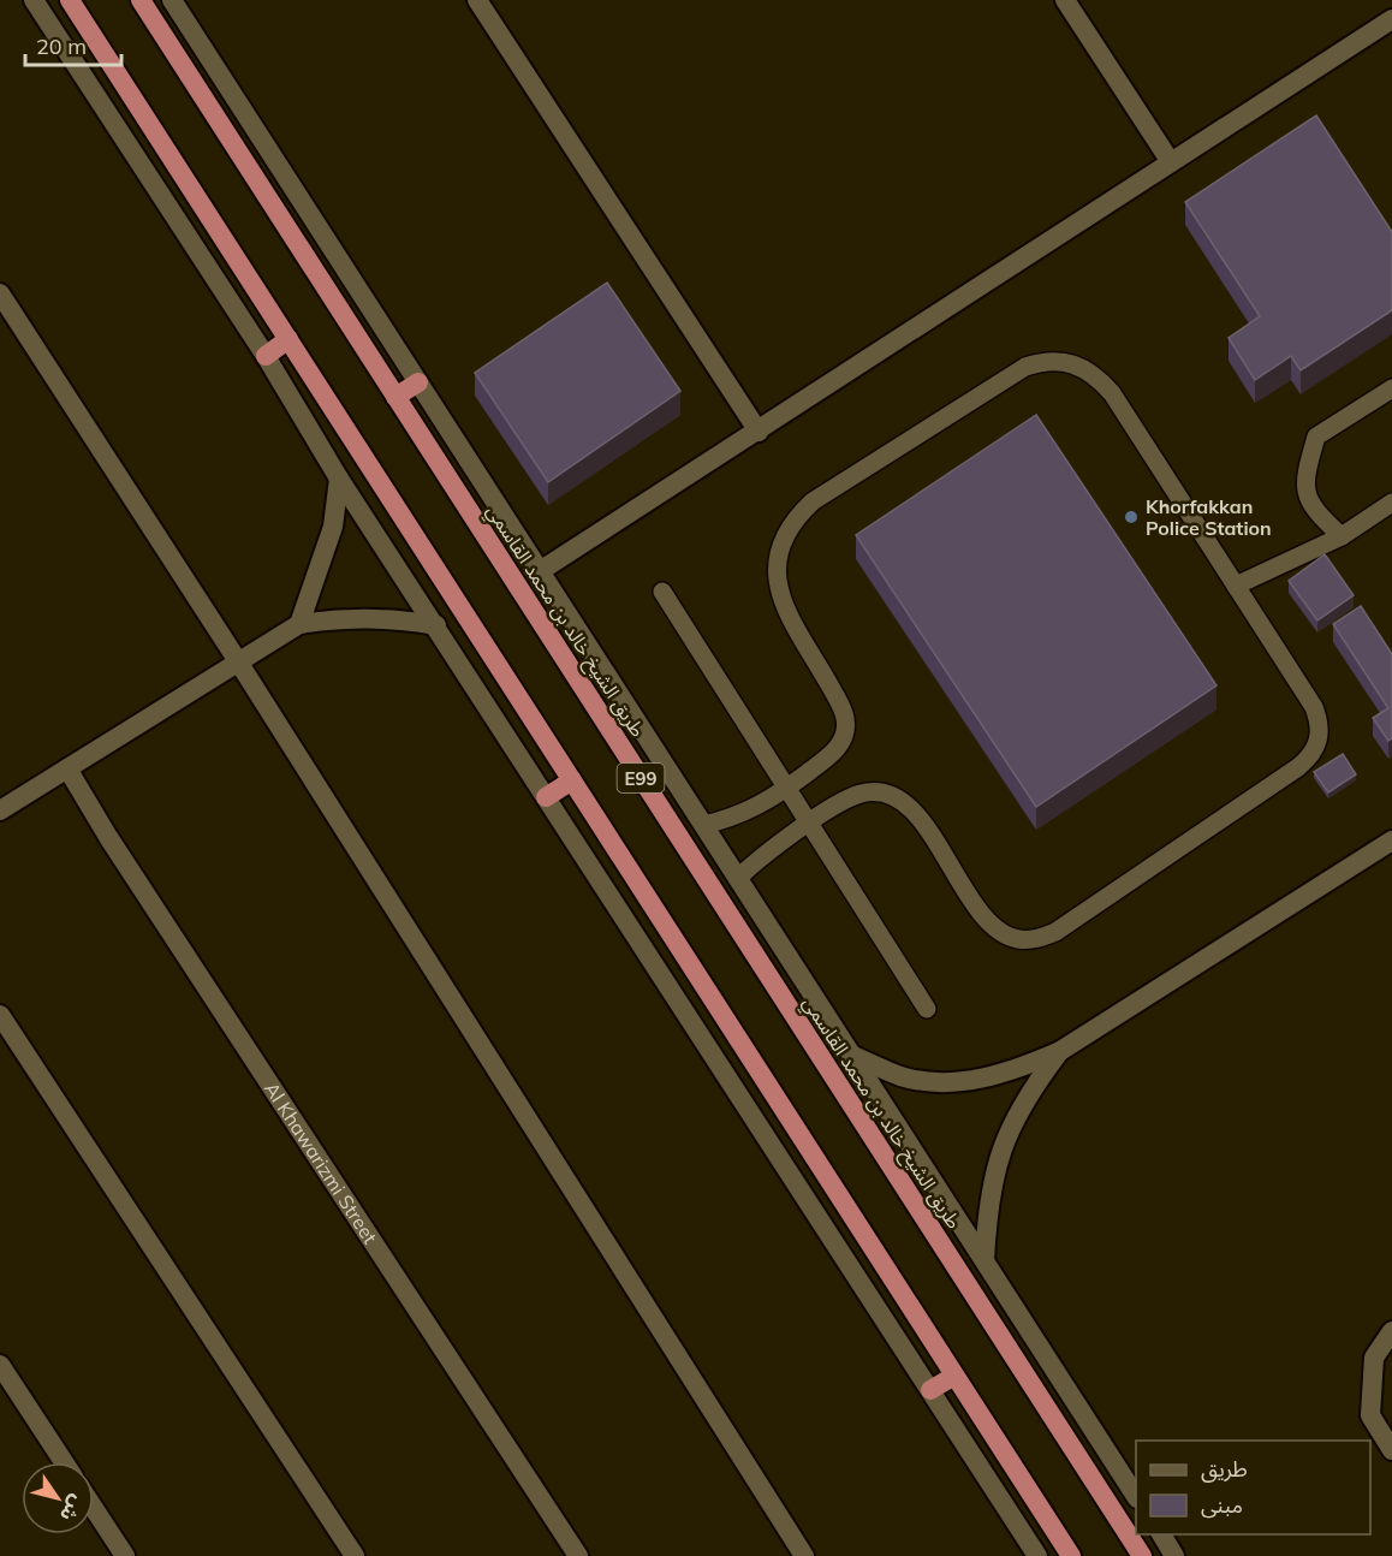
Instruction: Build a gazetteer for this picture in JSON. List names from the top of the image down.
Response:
{
  "streets": {
    "highway": ["طريق الشيخ خالد بن محمد القاسمي", "E99"],
    "street": ["Al Khawarizmi Street"]
  },
  "places": ["Khorfakkan Police Station"],
  "legend": ["طريق", "مبنى"],
  "scale_bar": "20 m",
  "north": "bottom right"
}
